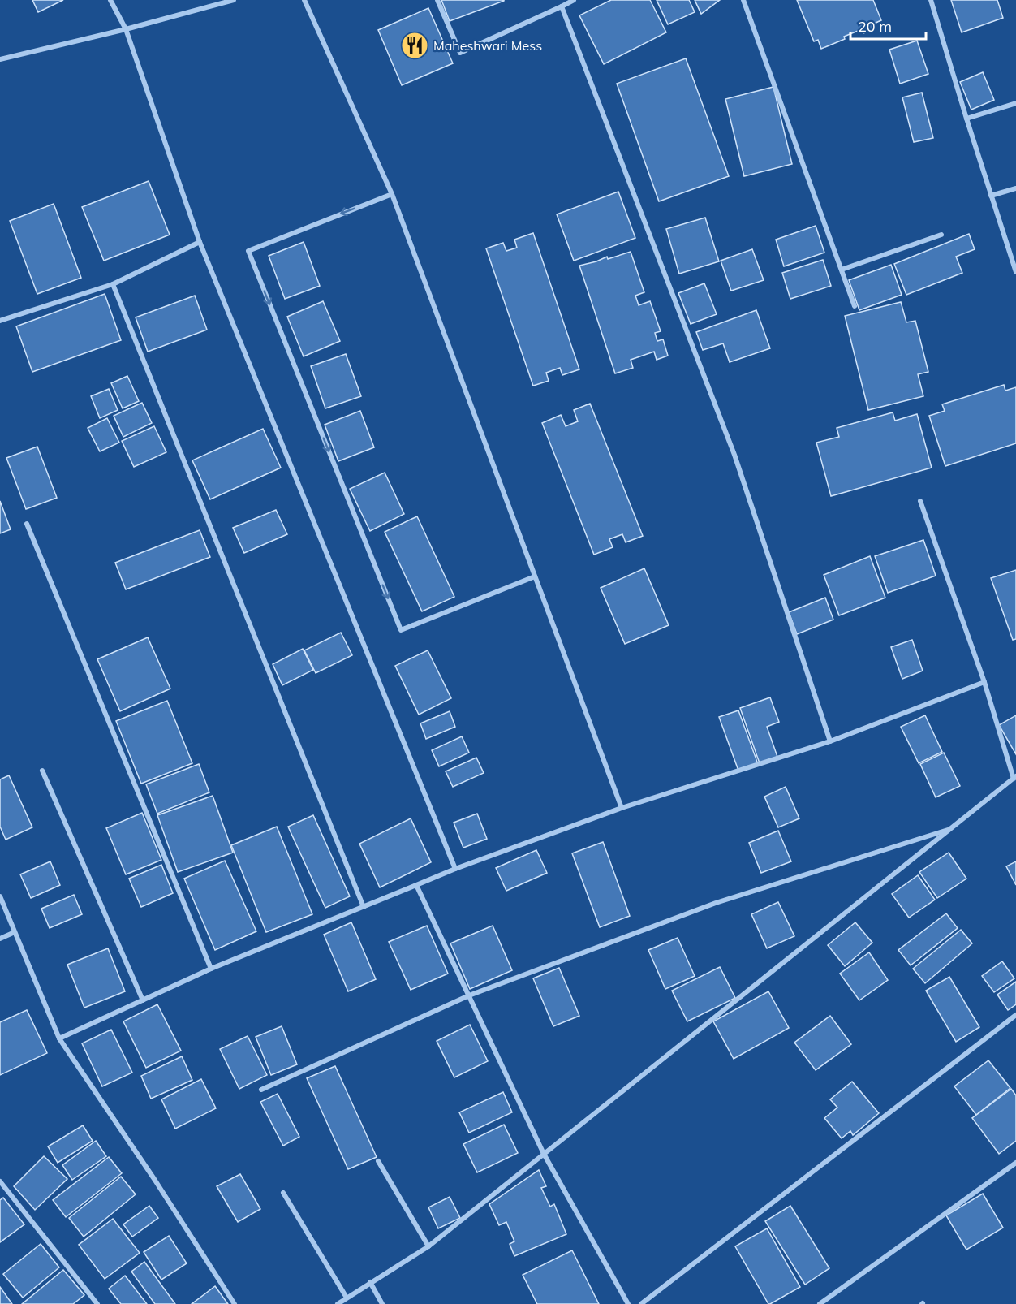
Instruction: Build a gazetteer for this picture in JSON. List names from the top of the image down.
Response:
{
  "places": {
    "restaurant": ["Maheshwari Mess"]
  },
  "scale_bar": "20 m"
}
